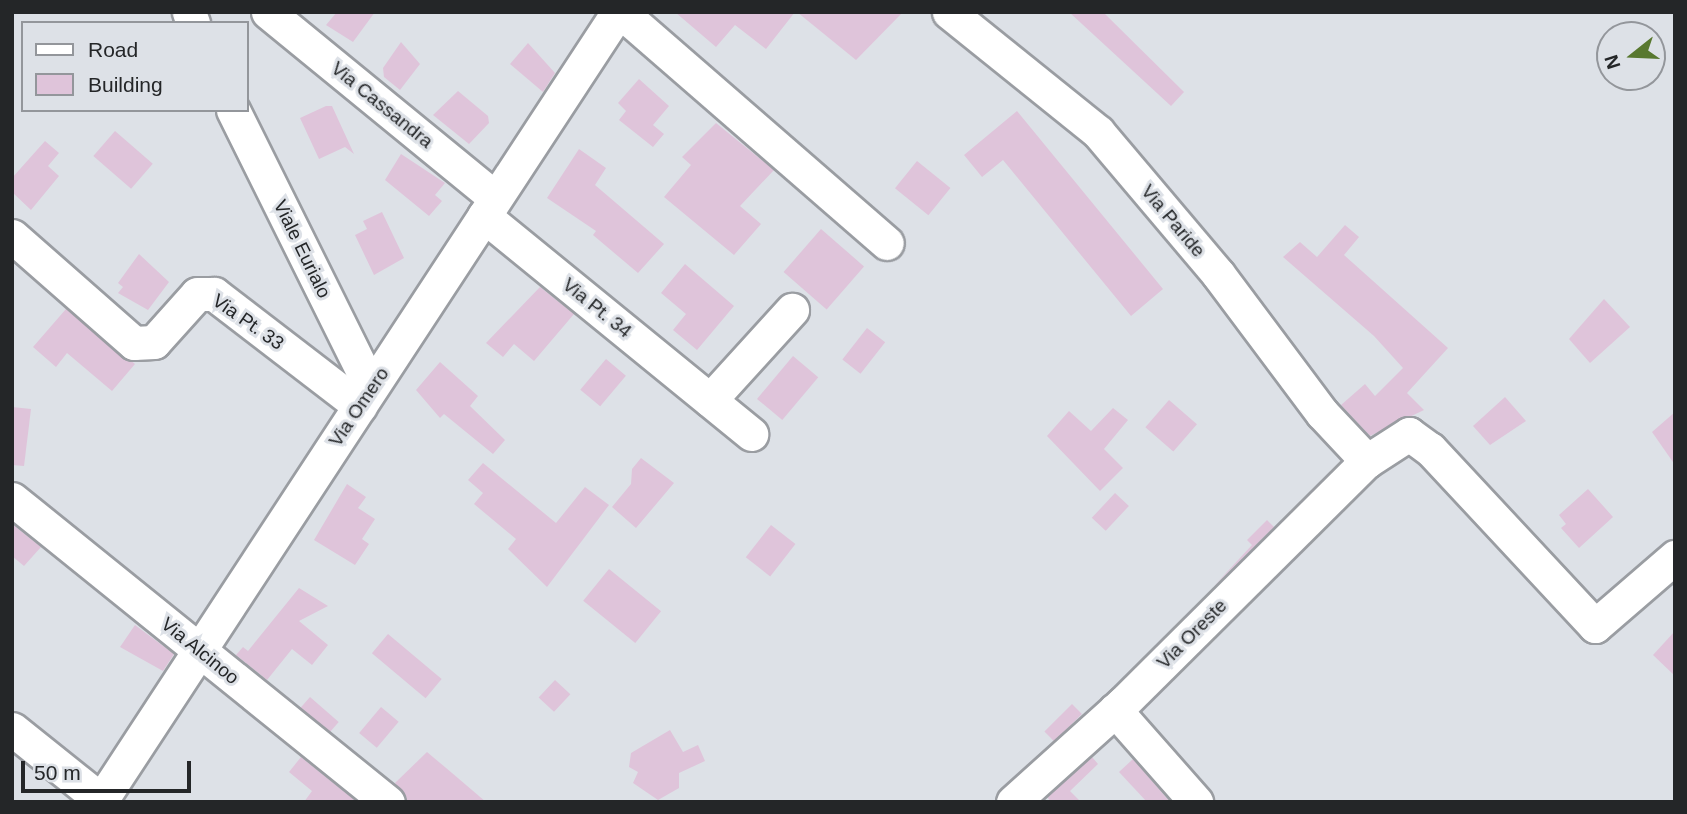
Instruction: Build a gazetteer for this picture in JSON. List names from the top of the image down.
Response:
{
  "streets": {
    "street": [
      "Via Cassandra",
      "Via Paride",
      "Viale Eurialo",
      "Via Pt. 34",
      "Via Pt. 33",
      "Via Omero",
      "Via Oreste",
      "Via Alcinoo"
    ]
  },
  "crossings": [
    ["Via Cassandra", "Via Pt. 34"],
    ["Via Cassandra", "Via Omero"],
    ["Via Paride", "Via Oreste"],
    ["Viale Eurialo", "Via Pt. 33"],
    ["Viale Eurialo", "Via Omero"],
    ["Via Pt. 34", "Via Omero"],
    ["Via Pt. 33", "Via Omero"],
    ["Via Omero", "Via Alcinoo"]
  ],
  "legend": ["Road", "Building"],
  "scale_bar": "50 m",
  "north": "left"
}
